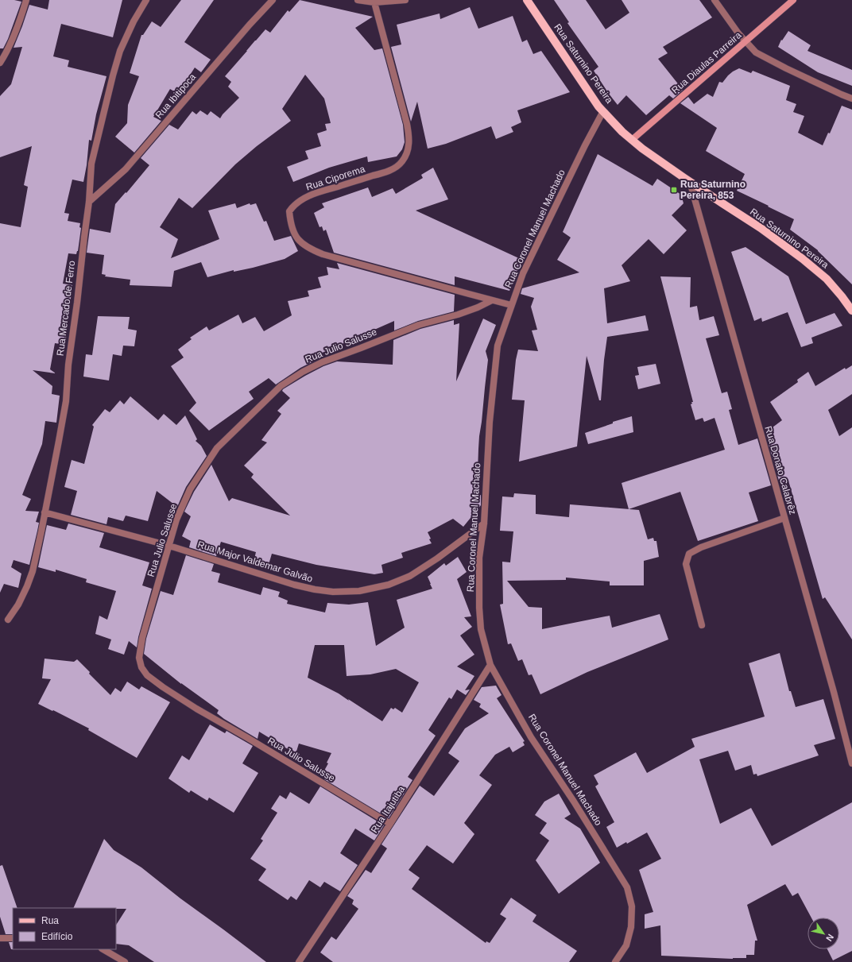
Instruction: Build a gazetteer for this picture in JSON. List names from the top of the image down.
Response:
{
  "streets": {
    "main road": ["Rua Saturnino Pereira"],
    "street": [
      "Rua Diaulas Parreira",
      "Rua Ibitipoca",
      "Rua Ciporema",
      "Rua Coronel Manuel Machado",
      "Rua Mercado de Ferro",
      "Rua Julio Salusse",
      "Rua Donato Calabrêz",
      "Rua Major Valdemar Galvão",
      "Rua Itajutiba"
    ]
  },
  "crossings": [
    ["Rua Diaulas Parreira", "Rua Saturnino Pereira"],
    ["Rua Saturnino Pereira", "Rua Coronel Manuel Machado"],
    ["Rua Saturnino Pereira", "Rua Donato Calabrêz"],
    ["Rua Ibitipoca", "Rua Mercado de Ferro"],
    ["Rua Ciporema", "Rua Coronel Manuel Machado"],
    ["Rua Ciporema", "Rua Julio Salusse"],
    ["Rua Coronel Manuel Machado", "Rua Major Valdemar Galvão"],
    ["Rua Coronel Manuel Machado", "Rua Itajutiba"],
    ["Rua Mercado de Ferro", "Rua Major Valdemar Galvão"],
    ["Rua Julio Salusse", "Rua Major Valdemar Galvão"],
    ["Rua Julio Salusse", "Rua Itajutiba"]
  ],
  "places": {
    "transit": ["Rua Saturnino Pereira, 853"]
  },
  "legend": ["Rua", "Edifício"],
  "north": "bottom right"
}
